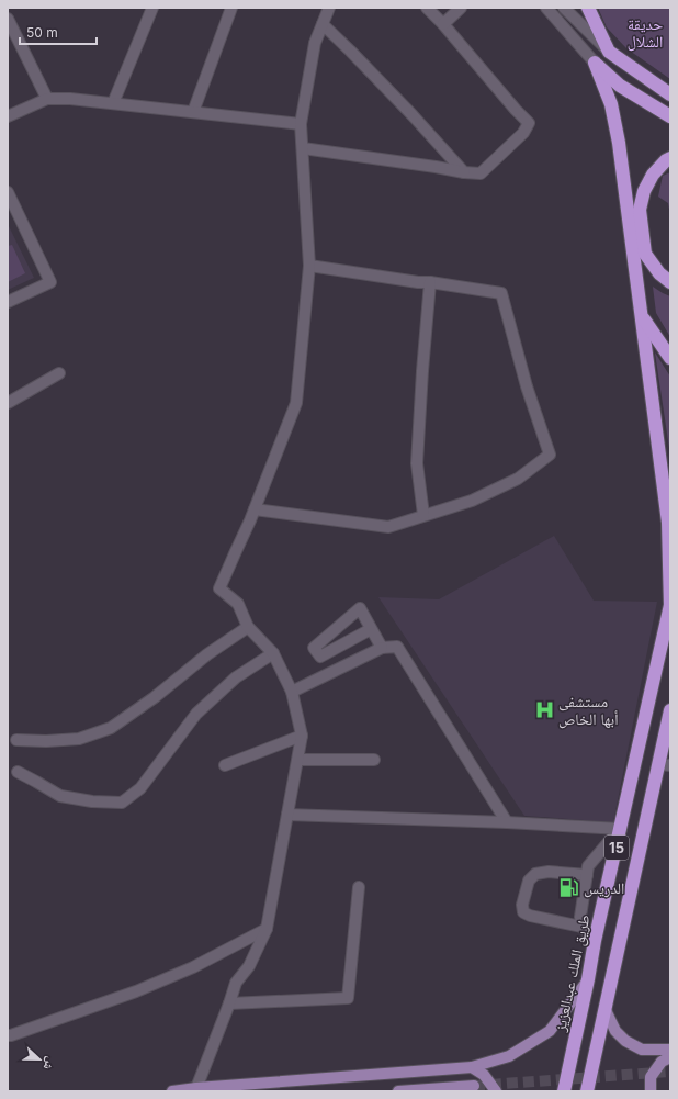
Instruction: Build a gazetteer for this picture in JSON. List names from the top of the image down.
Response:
{
  "streets": {
    "highway": ["15", "طريق الملك عبدالعزيز"]
  },
  "parks": ["حديقة الشلال"],
  "places": {
    "hospital": ["مستشفى أبها الخاص"],
    "fuel station": ["الدريس"]
  },
  "scale_bar": "50 m",
  "north": "right"
}
